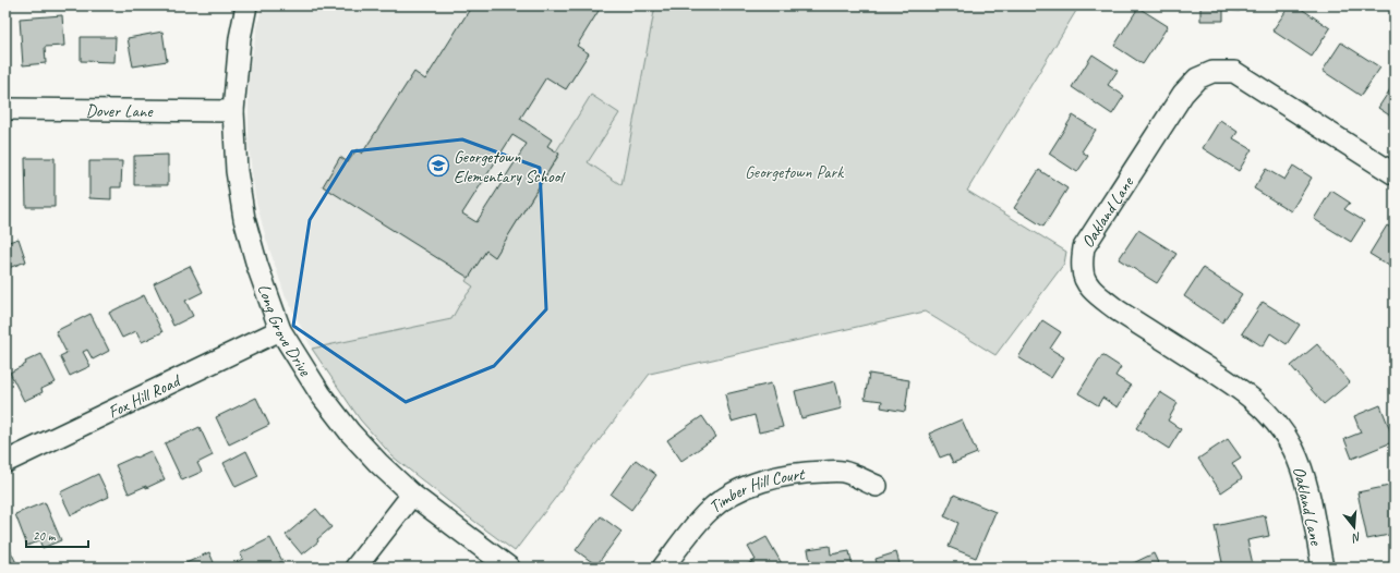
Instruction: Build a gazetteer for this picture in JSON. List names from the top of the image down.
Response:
{
  "streets": {
    "street": [
      "Dover Lane",
      "Oakland Lane",
      "Long Grove Drive",
      "Fox Hill Road",
      "Timber Hill Court"
    ]
  },
  "crossings": [
    ["Dover Lane", "Long Grove Drive"],
    ["Long Grove Drive", "Fox Hill Road"]
  ],
  "parks": ["Georgetown Park"],
  "places": {
    "school or university": ["Georgetown Elementary School"]
  },
  "scale_bar": "20 m",
  "north": "bottom"
}
